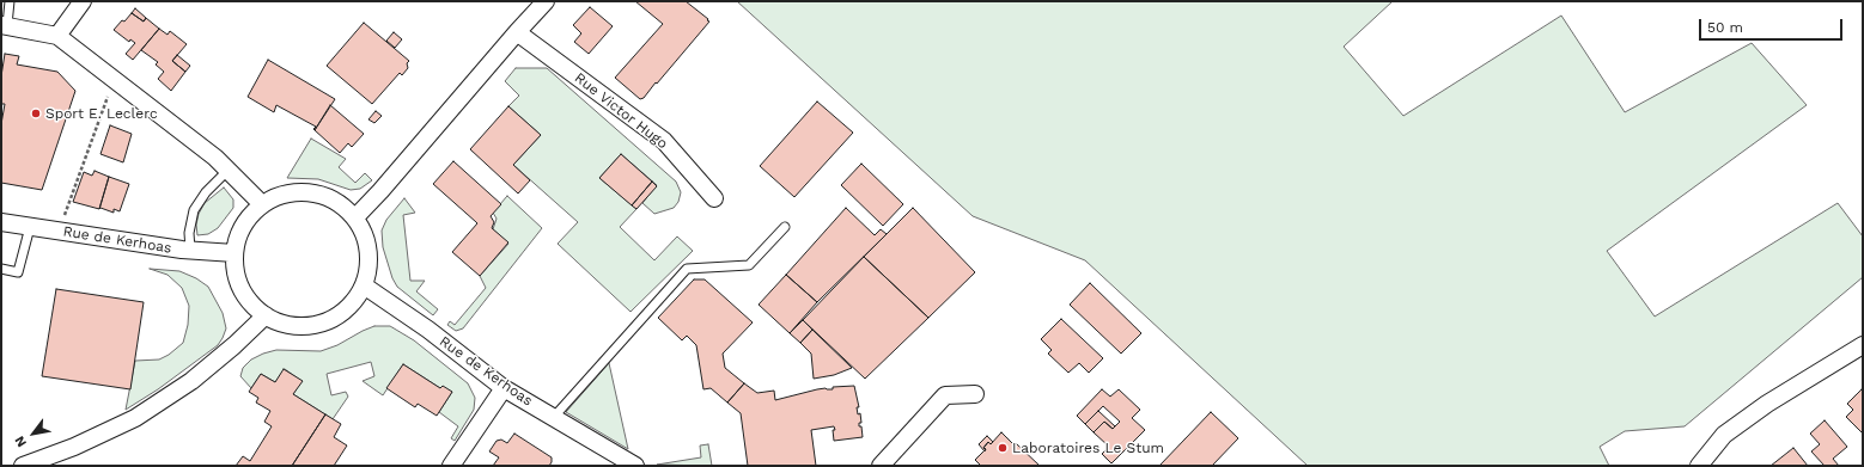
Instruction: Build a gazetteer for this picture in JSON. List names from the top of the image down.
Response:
{
  "streets": {
    "street": ["Rue Victor Hugo", "Rue de Kerhoas"]
  },
  "places": ["Sport E. Leclerc", "Laboratoires Le Stum"],
  "scale_bar": "50 m",
  "north": "bottom left"
}
